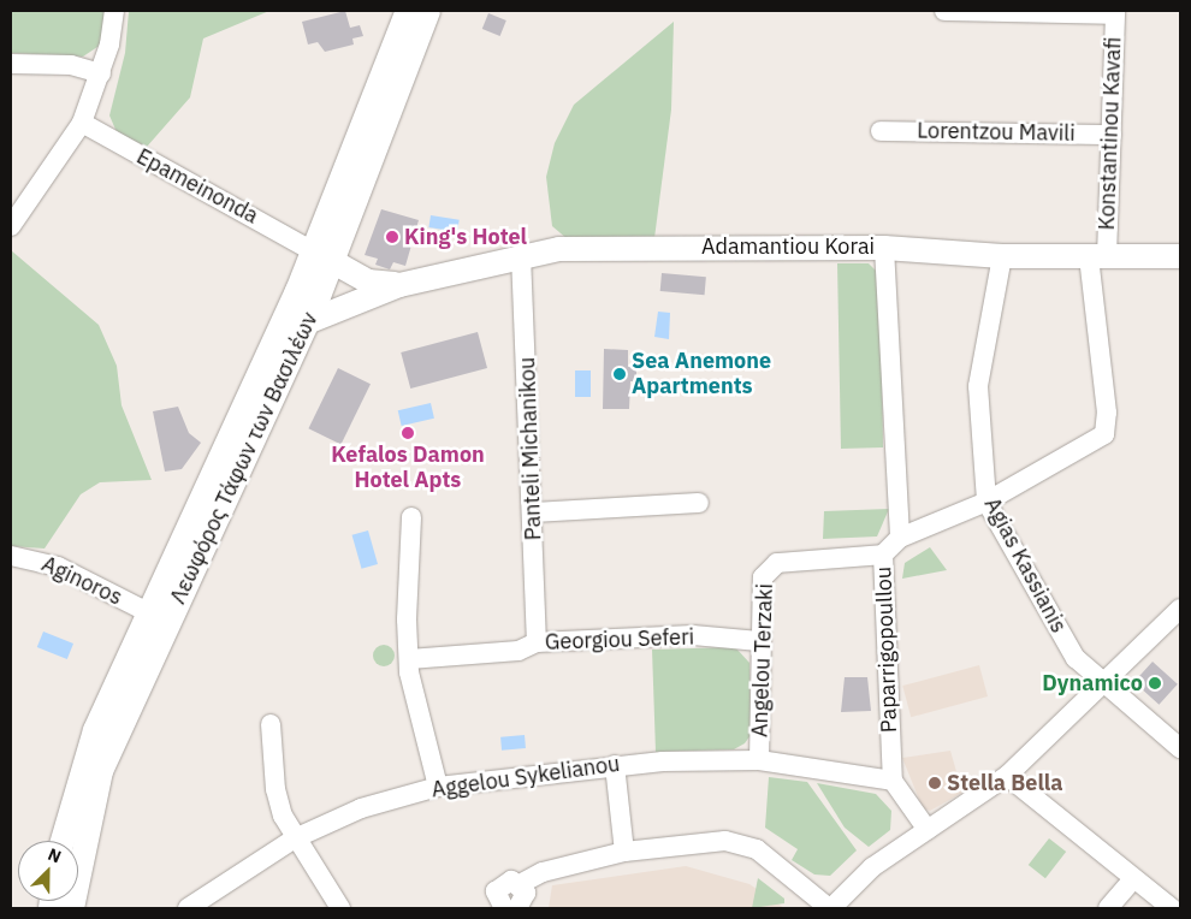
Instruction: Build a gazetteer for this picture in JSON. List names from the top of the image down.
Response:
{
  "streets": {
    "main road": ["Adamantiou Korai", "Λεωφόρος Τάφων των Βασιλέων"],
    "street": [
      "Lorentzou Mavili",
      "Konstantinou Kavafi",
      "Epameinonda",
      "Panteli Michanikou",
      "Agias Kassianis",
      "Aginoros",
      "Georgiou Seferi",
      "Paparrigopoullou",
      "Angelou Terzaki",
      "Aggelou Sykelianou"
    ]
  },
  "crossings": [
    ["Lorentzou Mavili", "Konstantinou Kavafi"],
    ["Konstantinou Kavafi", "Adamantiou Korai"],
    ["Konstantinou Kavafi", "Agias Kassianis"],
    ["Epameinonda", "Adamantiou Korai"],
    ["Epameinonda", "Λεωφόρος Τάφων των Βασιλέων"],
    ["Adamantiou Korai", "Panteli Michanikou"],
    ["Adamantiou Korai", "Λεωφόρος Τάφων των Βασιλέων"],
    ["Adamantiou Korai", "Agias Kassianis"],
    ["Adamantiou Korai", "Paparrigopoullou"],
    ["Panteli Michanikou", "Georgiou Seferi"],
    ["Λεωφόρος Τάφων των Βασιλέων", "Aginoros"],
    ["Georgiou Seferi", "Angelou Terzaki"],
    ["Paparrigopoullou", "Angelou Terzaki"],
    ["Paparrigopoullou", "Aggelou Sykelianou"],
    ["Angelou Terzaki", "Aggelou Sykelianou"]
  ],
  "places": [
    "King's Hotel",
    "Sea Anemone Apartments",
    "Kefalos Damon Hotel Apts",
    "Dynamico",
    "Stella Bella"
  ],
  "north": "top right"
}
